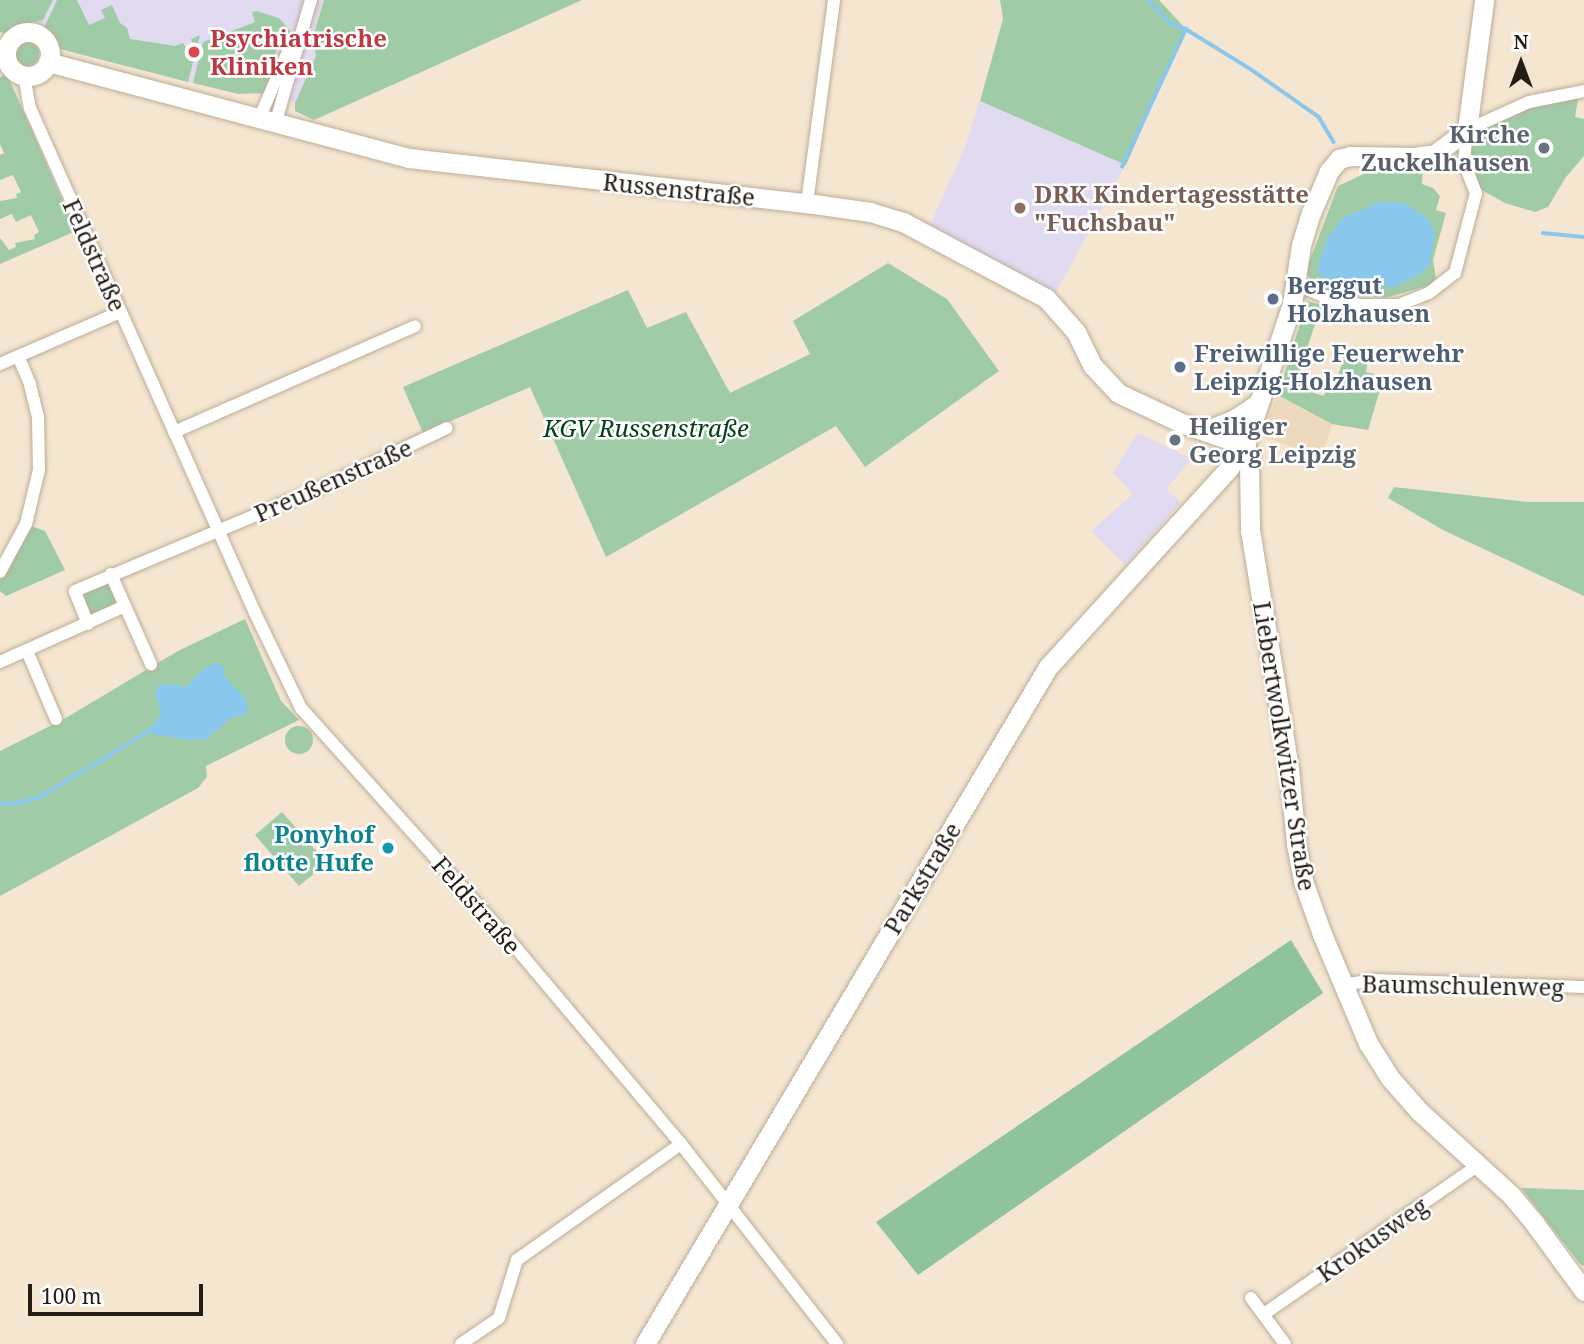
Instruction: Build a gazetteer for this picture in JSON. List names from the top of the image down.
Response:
{
  "streets": {
    "street": [
      "Russenstraße",
      "Feldstraße",
      "Preußenstraße",
      "Liebertwolkwitzer Straße",
      "Parkstraße",
      "Baumschulenweg",
      "Krokusweg"
    ]
  },
  "crossings": [
    ["Russenstraße", "Feldstraße"],
    ["Russenstraße", "Liebertwolkwitzer Straße"],
    ["Russenstraße", "Parkstraße"],
    ["Feldstraße", "Preußenstraße"],
    ["Feldstraße", "Parkstraße"],
    ["Liebertwolkwitzer Straße", "Parkstraße"],
    ["Liebertwolkwitzer Straße", "Baumschulenweg"],
    ["Liebertwolkwitzer Straße", "Krokusweg"]
  ],
  "parks": ["KGV Russenstraße"],
  "places": [
    "Psychiatrische Kliniken",
    "Kirche Zuckelhausen",
    "DRK Kindertagesstätte \"Fuchsbau\"",
    "Berggut Holzhausen",
    "Freiwillige Feuerwehr Leipzig-Holzhausen",
    "Heiliger Georg Leipzig",
    "Ponyhof flotte Hufe"
  ],
  "scale_bar": "100 m",
  "north": "top"
}
